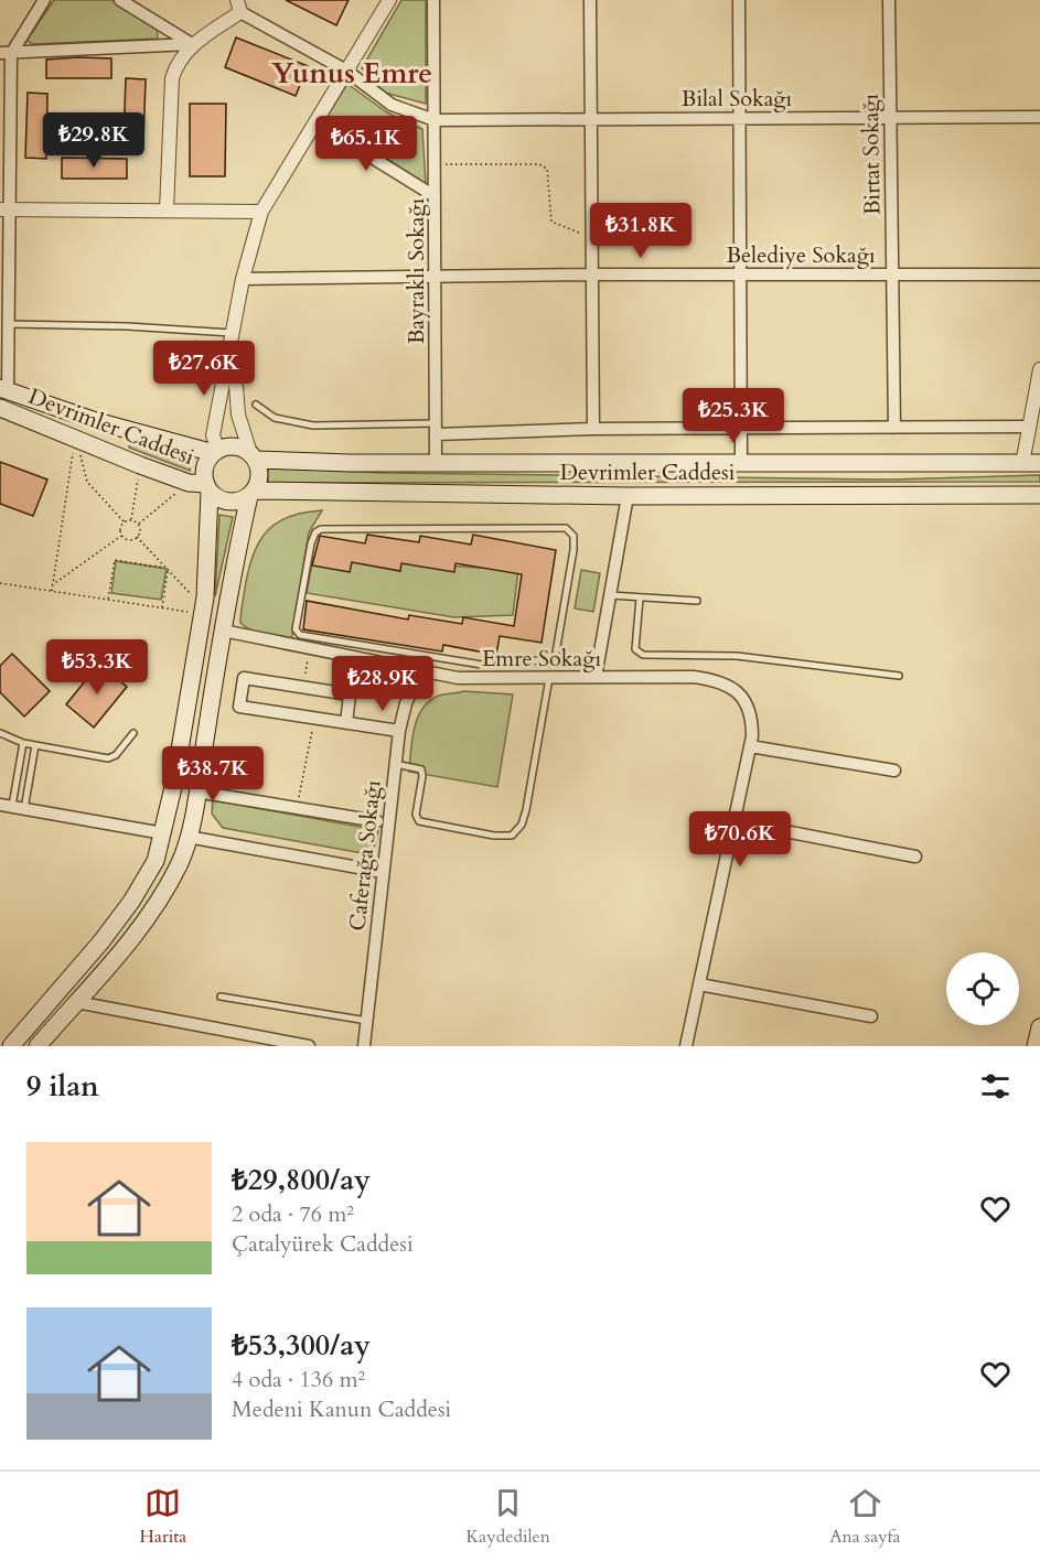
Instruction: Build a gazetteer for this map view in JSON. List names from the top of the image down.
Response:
{
  "streets": {
    "main road": ["Devrimler Caddesi"],
    "street": [
      "Bilal Sokağı",
      "Birtat Sokağı",
      "Belediye Sokağı",
      "Bayraklı Sokağı",
      "Emre Sokağı",
      "Caferağa Sokağı"
    ]
  },
  "crossings": [
    ["Bilal Sokağı", "Birtat Sokağı"],
    ["Bilal Sokağı", "Bayraklı Sokağı"],
    ["Birtat Sokağı", "Belediye Sokağı"],
    ["Belediye Sokağı", "Bayraklı Sokağı"],
    ["Bayraklı Sokağı", "Devrimler Caddesi"],
    ["Emre Sokağı", "Caferağa Sokağı"]
  ],
  "districts": ["Yunus Emre"],
  "page": {
    "price": [
      "₺29.8K",
      "₺65.1K",
      "₺31.8K",
      "₺27.6K",
      "₺25.3K",
      "₺53.3K",
      "₺28.9K",
      "₺38.7K",
      "₺70.6K"
    ],
    "heading": "9 ilan",
    "list": [
      {
        "name": "₺29,800/ay",
        "note": "2 oda · 76 m² · Çatalyürek Caddesi"
      },
      {
        "name": "₺53,300/ay",
        "note": "4 oda · 136 m² · Medeni Kanun Caddesi"
      }
    ],
    "tabs": ["Harita", "Kaydedilen", "Ana sayfa"]
  }
}
